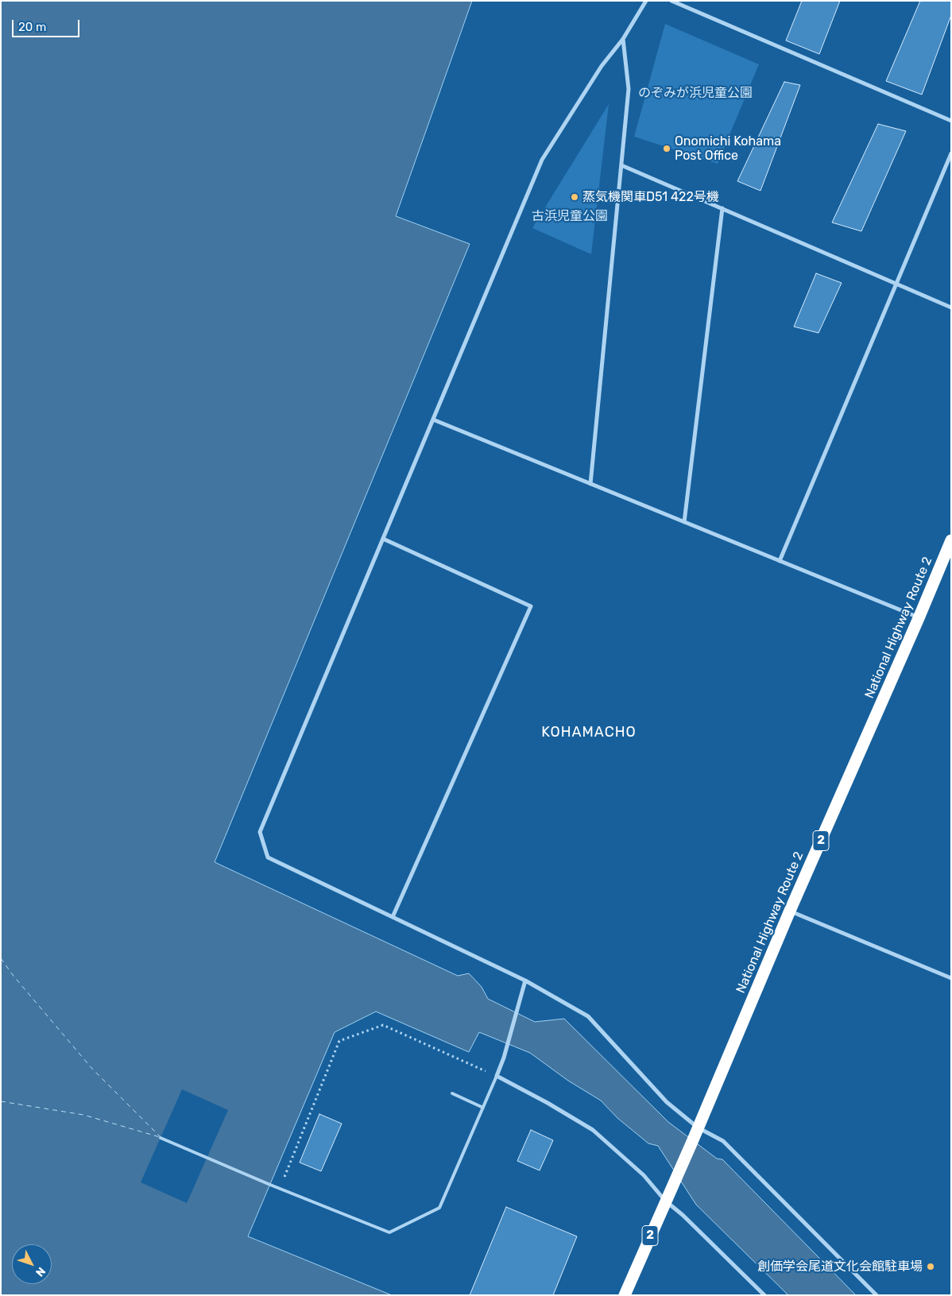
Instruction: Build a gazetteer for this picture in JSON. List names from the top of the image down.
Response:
{
  "streets": {
    "highway": ["National Highway Route 2", "2"]
  },
  "districts": ["KOHAMACHO"],
  "parks": ["のぞみが浜児童公園", "古浜児童公園"],
  "places": ["Onomichi Kohama Post Office", "蒸気機関車D51 422号機", "創価学会尾道文化会館駐車場"],
  "scale_bar": "20 m",
  "north": "bottom right"
}
